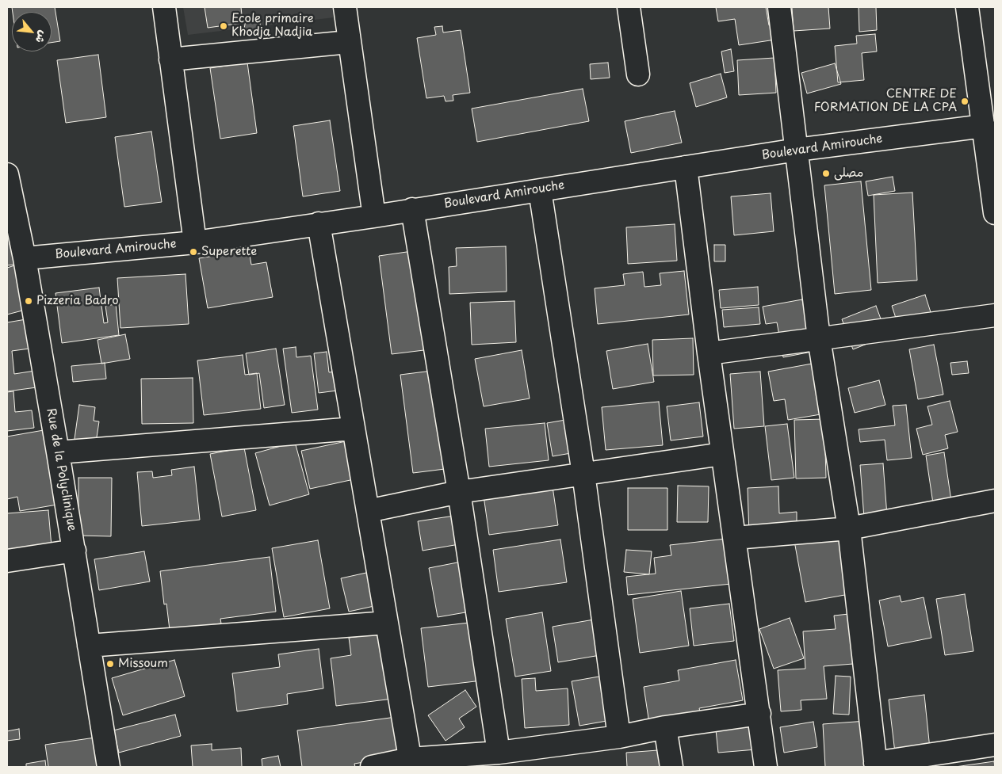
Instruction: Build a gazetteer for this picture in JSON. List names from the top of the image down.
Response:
{
  "streets": {
    "street": ["Boulevard Amirouche", "Rue de la Polyclinique"]
  },
  "crossings": [
    ["Boulevard Amirouche", "Rue de la Polyclinique"]
  ],
  "places": [
    "Ecole primaire Khodja Nadjia",
    "CENTRE DE FORMATION DE LA CPA",
    "مصلى",
    "Superette",
    "Pizzeria Badro",
    "Missoum"
  ],
  "north": "bottom right"
}
